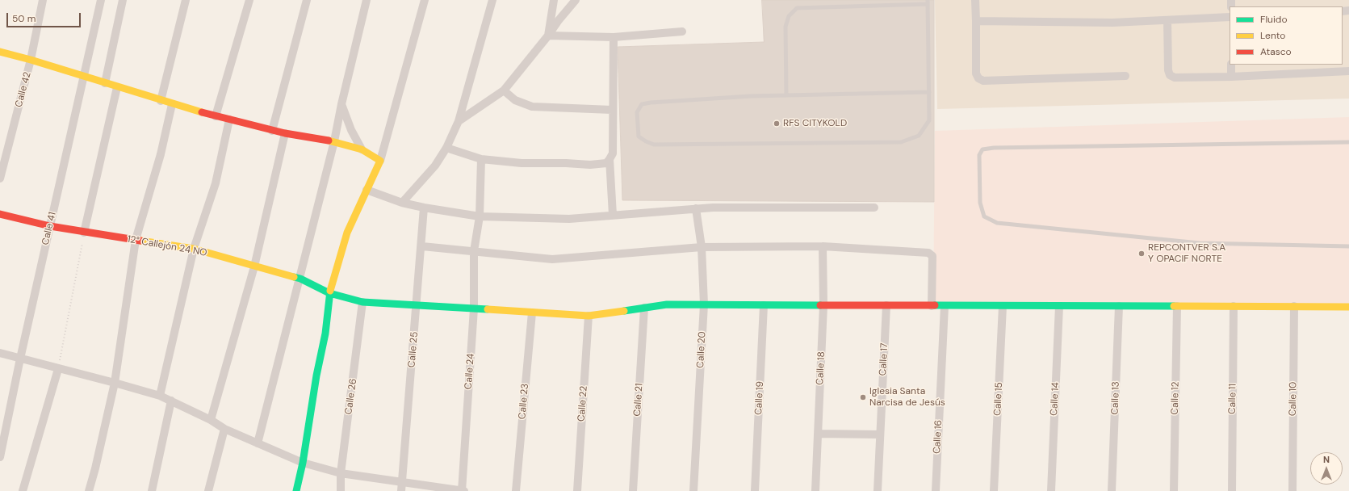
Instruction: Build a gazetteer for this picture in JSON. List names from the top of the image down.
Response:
{
  "streets": {
    "street": [
      "Calle 42",
      "Calle 41",
      "12° Callejón 24 NO",
      "Calle 25",
      "Calle 20",
      "Calle 17",
      "Calle 18",
      "Calle 24",
      "Calle 26",
      "Calle 19",
      "Calle 13",
      "Calle 12",
      "Calle 15",
      "Calle 14",
      "Calle 11",
      "Calle 10",
      "Calle 21",
      "Calle 23",
      "Calle 22",
      "Calle 16"
    ]
  },
  "crossings": [
    ["Calle 41", "12° Callejón 24 NO"],
    ["12° Callejón 24 NO", "Calle 25"],
    ["12° Callejón 24 NO", "Calle 20"],
    ["12° Callejón 24 NO", "Calle 17"],
    ["12° Callejón 24 NO", "Calle 18"],
    ["12° Callejón 24 NO", "Calle 24"],
    ["12° Callejón 24 NO", "Calle 26"],
    ["12° Callejón 24 NO", "Calle 19"],
    ["12° Callejón 24 NO", "Calle 13"],
    ["12° Callejón 24 NO", "Calle 12"],
    ["12° Callejón 24 NO", "Calle 15"],
    ["12° Callejón 24 NO", "Calle 14"],
    ["12° Callejón 24 NO", "Calle 11"],
    ["12° Callejón 24 NO", "Calle 10"],
    ["12° Callejón 24 NO", "Calle 21"],
    ["12° Callejón 24 NO", "Calle 23"],
    ["12° Callejón 24 NO", "Calle 22"],
    ["12° Callejón 24 NO", "Calle 16"]
  ],
  "places": ["RFS CITYKOLD", "REPCONTVER S.A Y OPACIF NORTE", "Iglesia Santa Narcisa de Jesús"],
  "legend": ["Fluido", "Lento", "Atasco"],
  "scale_bar": "50 m",
  "north": "top"
}
